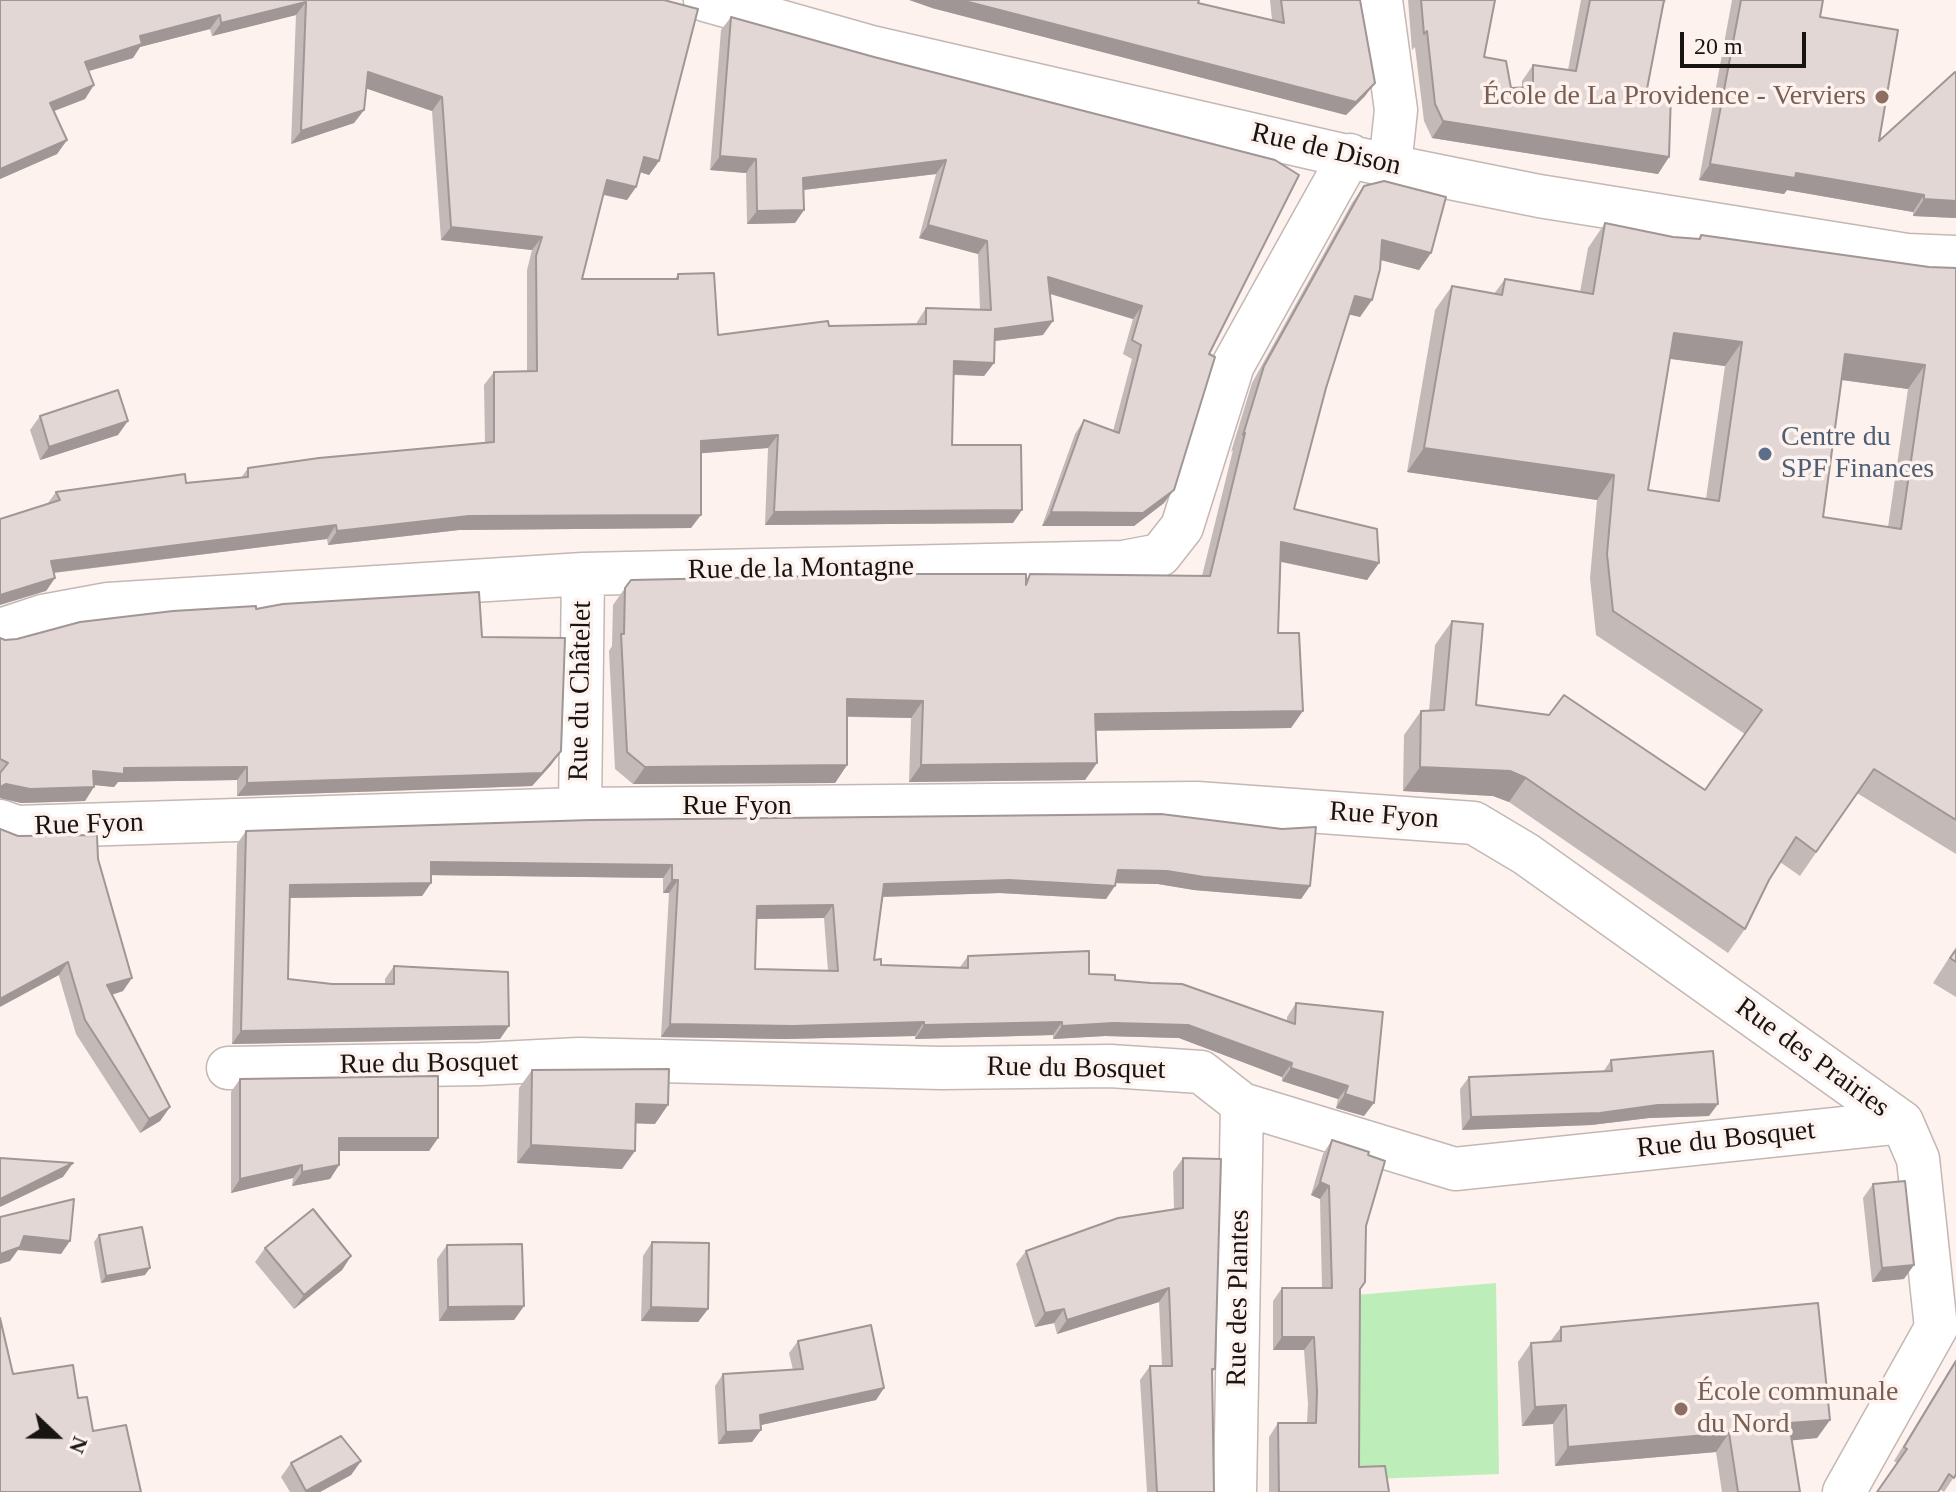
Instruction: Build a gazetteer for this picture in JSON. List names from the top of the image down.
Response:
{
  "streets": {
    "street": [
      "Rue de Dison",
      "Rue de la Montagne",
      "Rue du Châtelet",
      "Rue Fyon",
      "Rue des Prairies",
      "Rue du Bosquet",
      "Rue des Plantes"
    ]
  },
  "crossings": [
    ["Rue de Dison", "Rue de la Montagne"],
    ["Rue de la Montagne", "Rue du Châtelet"],
    ["Rue du Châtelet", "Rue Fyon"],
    ["Rue Fyon", "Rue des Prairies"],
    ["Rue des Prairies", "Rue du Bosquet"],
    ["Rue du Bosquet", "Rue des Plantes"]
  ],
  "places": ["École de La Providence - Verviers", "Centre du SPF Finances", "École communale du Nord"],
  "scale_bar": "20 m",
  "north": "right"
}
